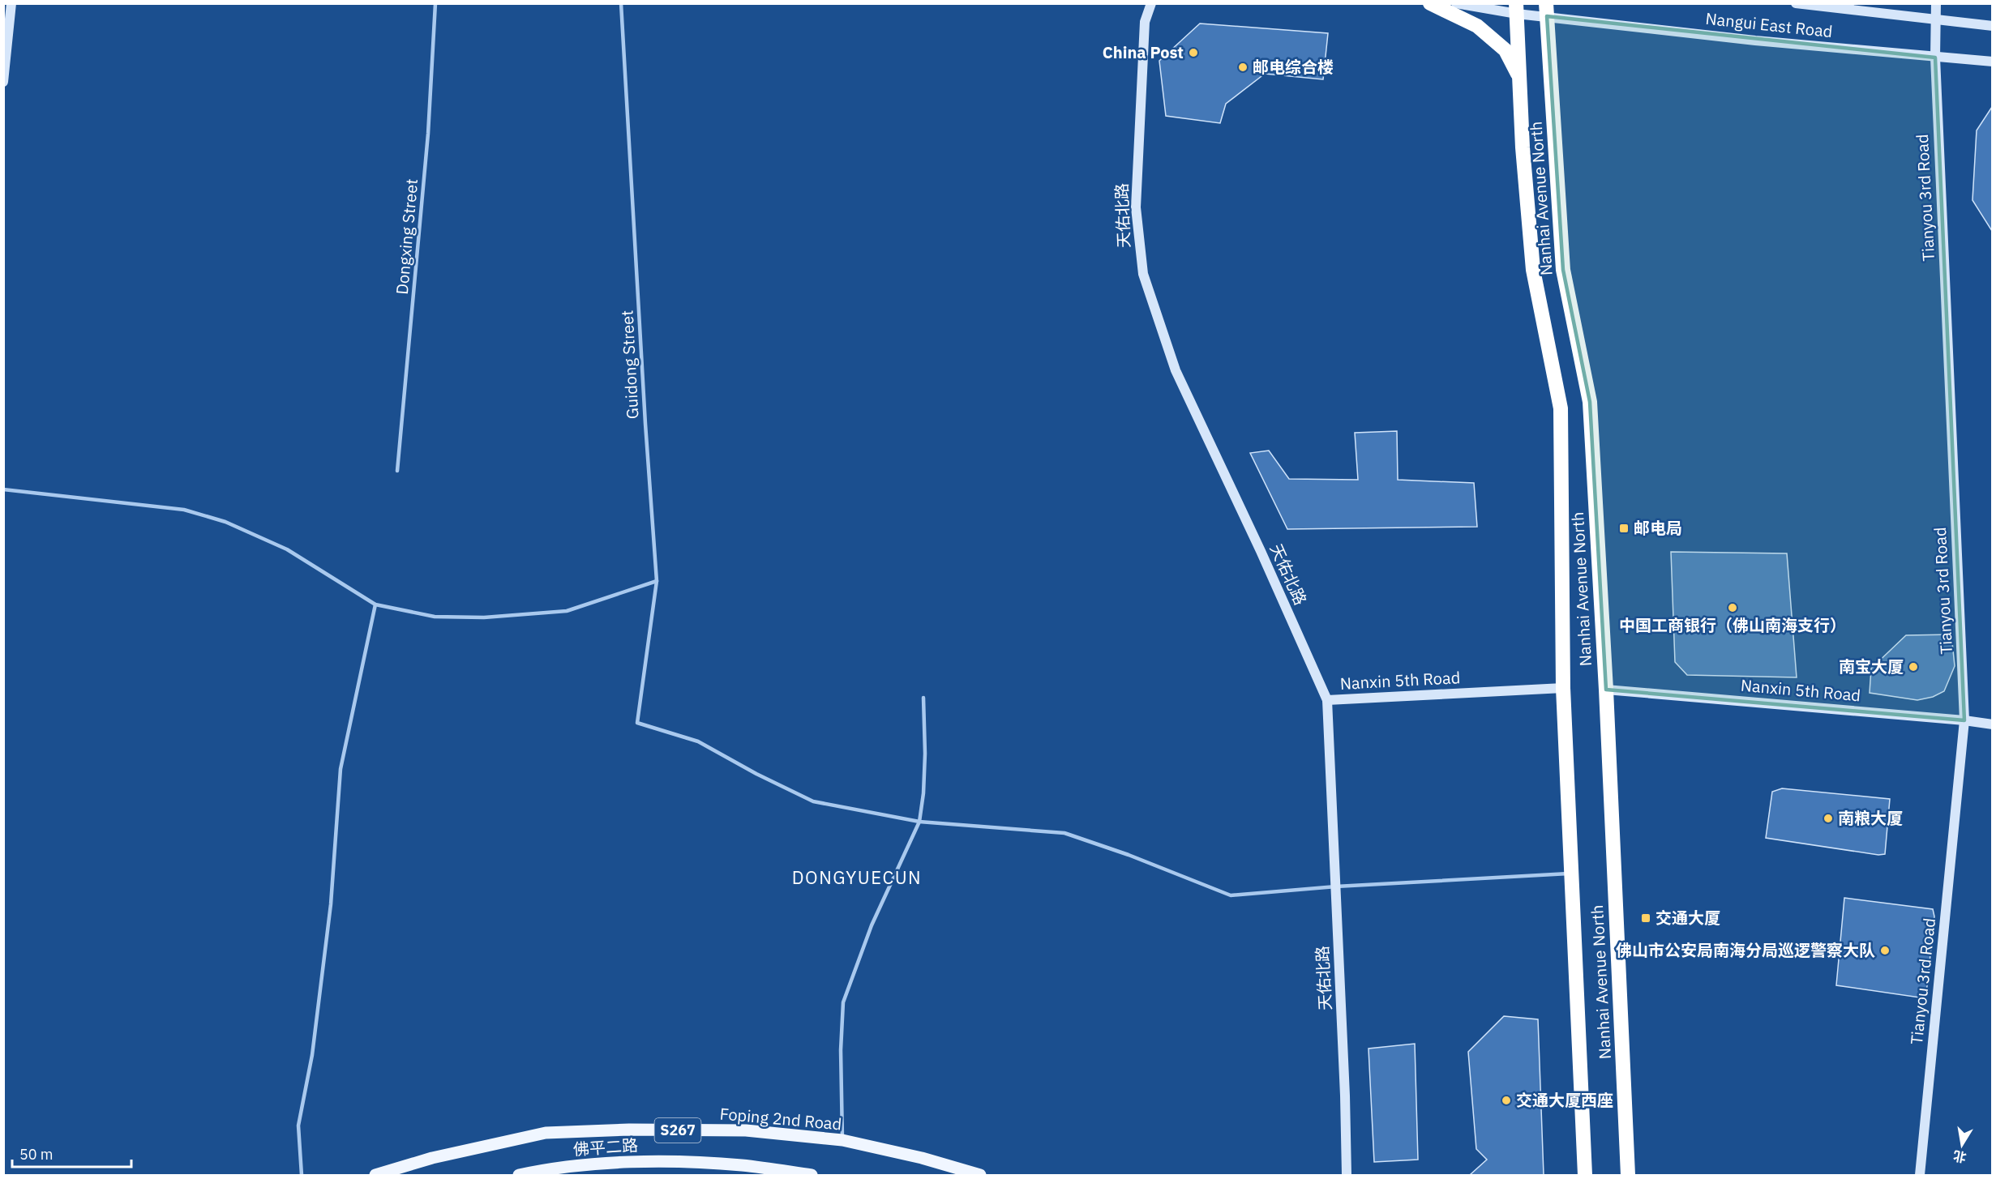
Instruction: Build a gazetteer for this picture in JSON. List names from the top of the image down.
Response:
{
  "streets": {
    "highway": ["Nanhai Avenue North"],
    "main road": ["Foping 2nd Road", "S267", "佛平二路"],
    "street": [
      "Nangui East Road",
      "Tianyou 3rd Road",
      "天佑北路",
      "Nanxin 5th Road"
    ],
    "lane": ["Dongxing Street", "Guidong Street"]
  },
  "crossings": [
    ["Nangui East Road", "Tianyou 3rd Road"],
    ["Nangui East Road", "Nanhai Avenue North"],
    ["Tianyou 3rd Road", "Nanxin 5th Road"],
    ["Nanhai Avenue North", "Nanxin 5th Road"],
    ["天佑北路", "Nanxin 5th Road"]
  ],
  "districts": ["DONGYUECUN"],
  "places": {
    "other": [
      "China Post",
      "邮电综合楼",
      "中国工商银行（佛山南海支行）",
      "南宝大厦",
      "南粮大厦",
      "佛山市公安局南海分局巡逻警察大队",
      "交通大厦西座"
    ],
    "transit": ["邮电局", "交通大厦"]
  },
  "scale_bar": "50 m",
  "north": "bottom"
}
